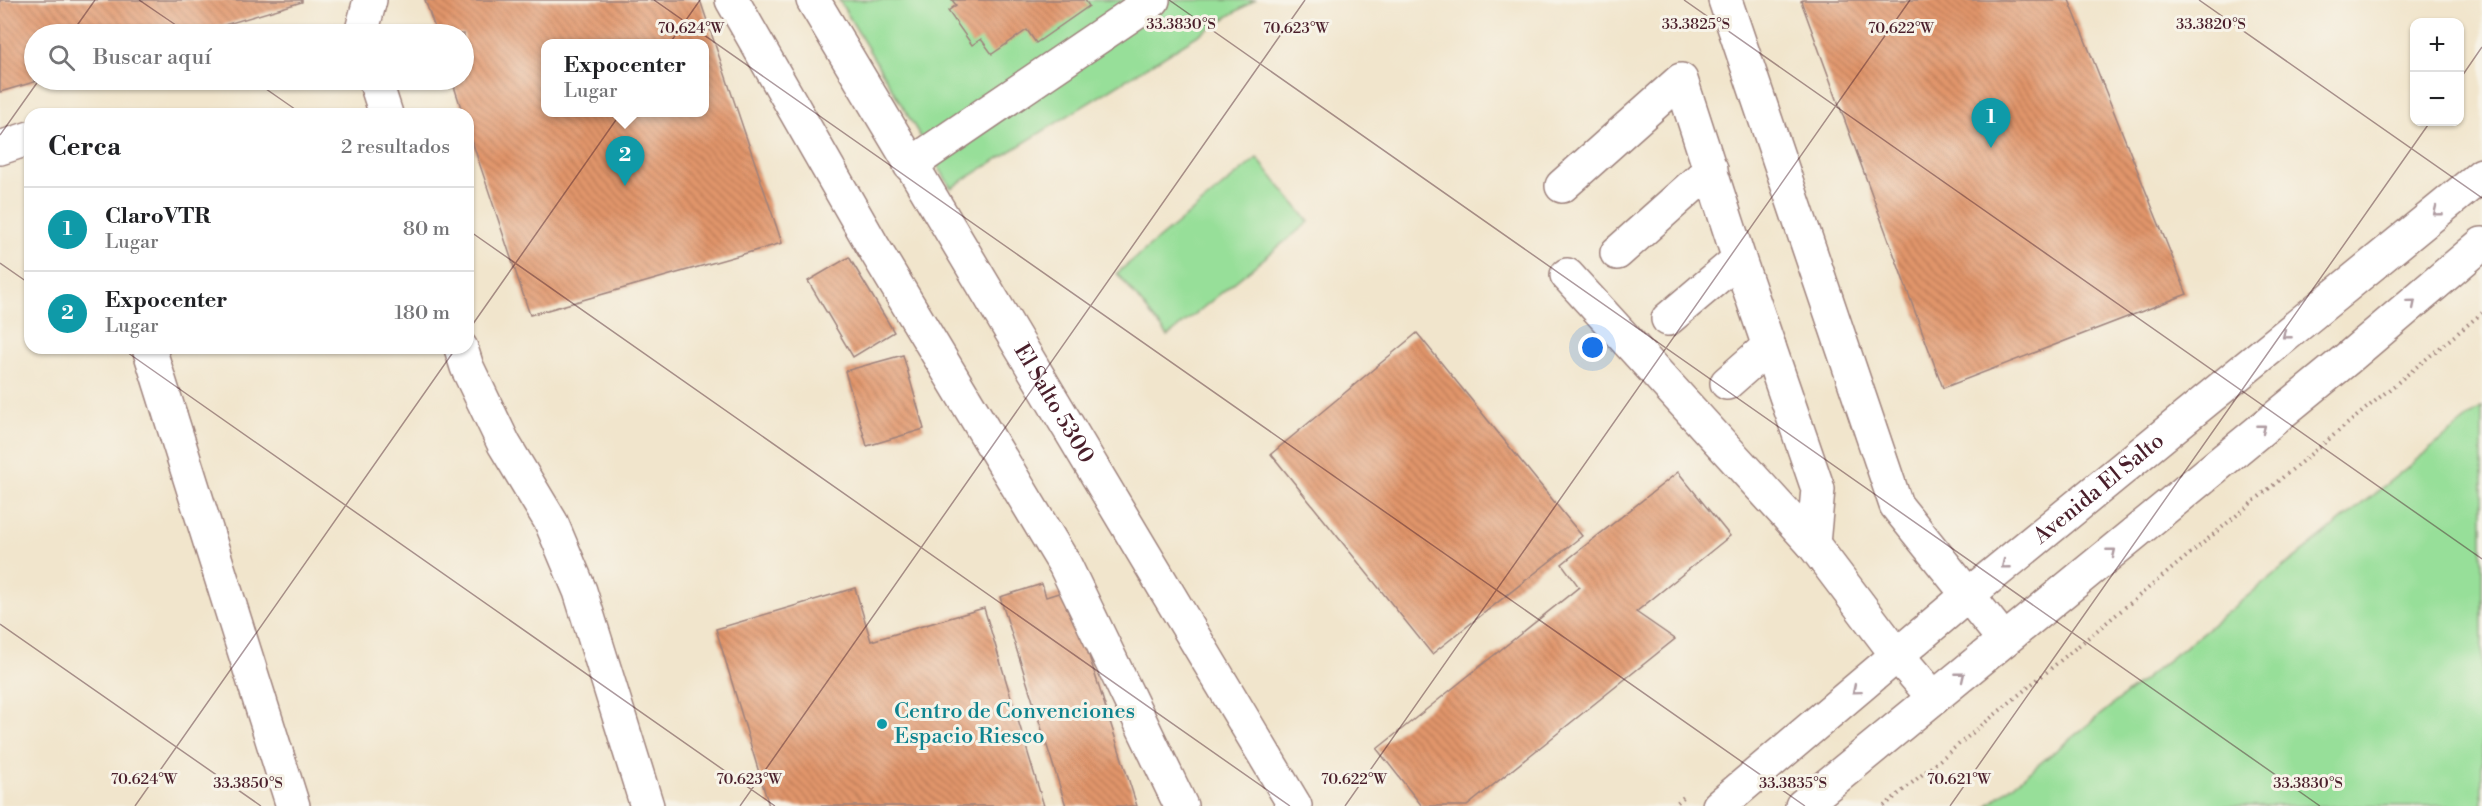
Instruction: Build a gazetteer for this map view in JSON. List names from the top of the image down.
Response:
{
  "streets": {
    "main road": ["El Salto 5300", "Avenida El Salto"]
  },
  "places": ["Centro de Convenciones Espacio Riesco"],
  "page": {
    "map_buttons": ["+", "−"],
    "search": "Buscar aquí",
    "popup": ["Expocenter", "Lugar"],
    "pins": ["1", "2"],
    "heading": ["Cerca", "2 resultados"],
    "list": [
      {
        "mark": "1",
        "name": "ClaroVTR",
        "note": "Lugar",
        "value": "80 m"
      },
      {
        "mark": "2",
        "name": "Expocenter",
        "note": "Lugar",
        "value": "180 m"
      }
    ]
  },
  "coordinates": [
    "33.3830°S",
    "33.3825°S",
    "33.3820°S",
    "70.624°W",
    "70.623°W",
    "70.622°W",
    "70.621°W",
    "33.3850°S",
    "33.3835°S"
  ]
}
